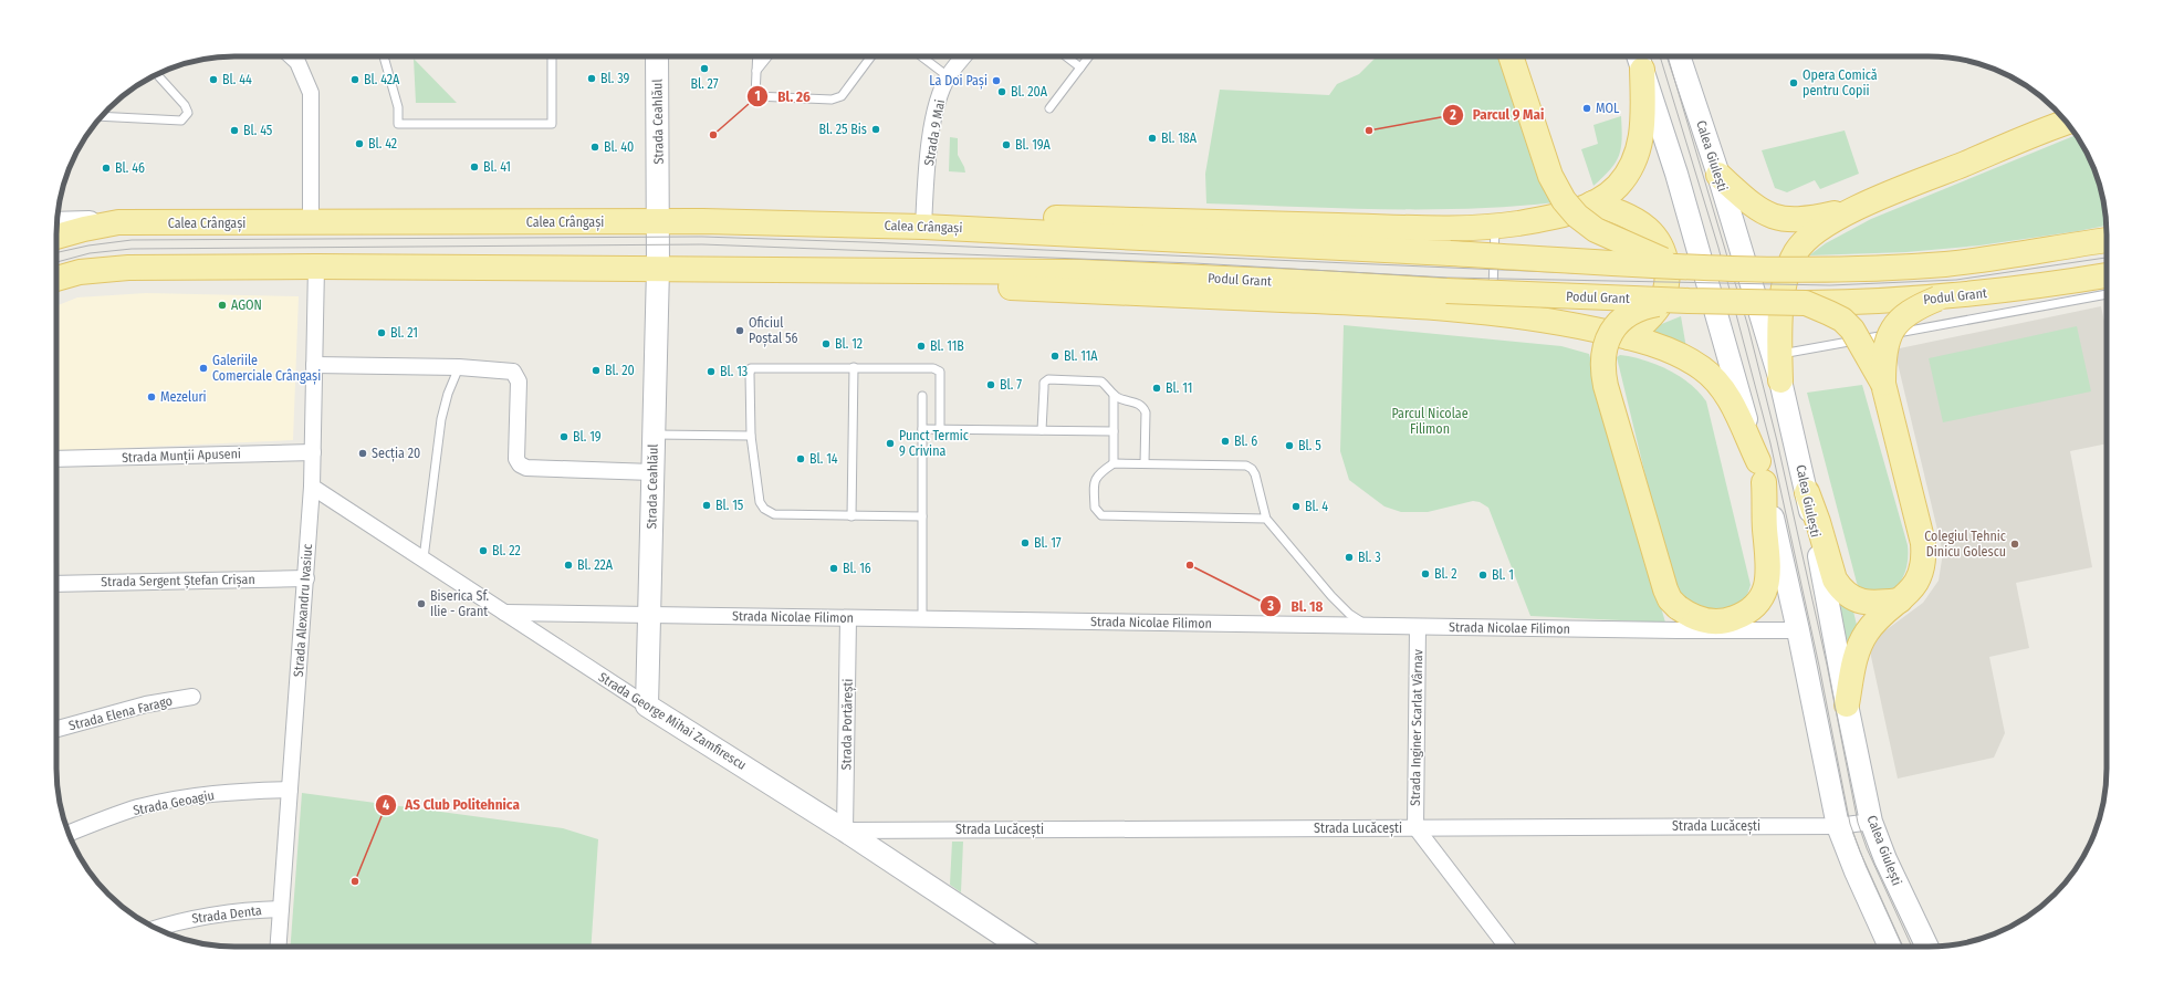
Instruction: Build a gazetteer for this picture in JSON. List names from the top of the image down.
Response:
{
  "streets": {
    "main road": [
      "Strada Ceahlăul",
      "Calea Giulești",
      "Calea Crângași",
      "Podul Grant",
      "Strada George Mihai Zamfirescu"
    ],
    "street": [
      "Strada 9 Mai",
      "Strada Munții Apuseni",
      "Strada Sergent Ștefan Crișan",
      "Strada Alexandru Ivasiuc",
      "Strada Nicolae Filimon",
      "Strada Elena Farago",
      "Strada Portărești",
      "Strada Inginer Scarlat Vârnav",
      "Strada Geoagiu",
      "Strada Lucăcești",
      "Strada Denta"
    ]
  },
  "crossings": [
    ["Strada Ceahlăul", "Calea Crângași"],
    ["Strada Ceahlăul", "Strada Nicolae Filimon"],
    ["Strada Ceahlăul", "Strada George Mihai Zamfirescu"],
    ["Strada 9 Mai", "Calea Crângași"],
    ["Calea Giulești", "Strada Lucăcești"],
    ["Strada Munții Apuseni", "Strada Alexandru Ivasiuc"],
    ["Strada Sergent Ștefan Crișan", "Strada Alexandru Ivasiuc"],
    ["Strada Alexandru Ivasiuc", "Strada George Mihai Zamfirescu"],
    ["Strada Alexandru Ivasiuc", "Strada Geoagiu"],
    ["Strada Alexandru Ivasiuc", "Strada Denta"],
    ["Strada Nicolae Filimon", "Strada George Mihai Zamfirescu"],
    ["Strada Nicolae Filimon", "Strada Portărești"],
    ["Strada Nicolae Filimon", "Strada Inginer Scarlat Vârnav"],
    ["Strada George Mihai Zamfirescu", "Strada Portărești"],
    ["Strada George Mihai Zamfirescu", "Strada Lucăcești"],
    ["Strada Portărești", "Strada Lucăcești"],
    ["Strada Inginer Scarlat Vârnav", "Strada Lucăcești"]
  ],
  "parks": ["Parcul Nicolae Filimon"],
  "places": [
    "Bl. 27",
    "Bl. 39",
    "Bl. 44",
    "Bl. 42A",
    "La Doi Pași",
    "Opera Comică pentru Copii",
    "Bl. 20A",
    "MOL",
    "Bl. 25 Bis",
    "Bl. 45",
    "Parcul 9 Mai",
    "Bl. 26",
    "Bl. 18A",
    "Bl. 42",
    "Bl. 19A",
    "Bl. 40",
    "Bl. 41",
    "Bl. 46",
    "AGON",
    "Oficiul Poștal 56",
    "Bl. 21",
    "Bl. 12",
    "Bl. 11B",
    "Bl. 11A",
    "Galeriile Comerciale Crângași",
    "Bl. 20",
    "Bl. 13",
    "Bl. 7",
    "Bl. 11",
    "Mezeluri",
    "Bl. 19",
    "Bl. 6",
    "Punct Termic 9 Crivina",
    "Bl. 5",
    "Secția 20",
    "Bl. 14",
    "Bl. 15",
    "Bl. 4",
    "Bl. 17",
    "Colegiul Tehnic Dinicu Golescu",
    "Bl. 22",
    "Bl. 3",
    "Bl. 22A",
    "Bl. 18",
    "Bl. 16",
    "Bl. 2",
    "Bl. 1",
    "Biserica Sf. Ilie - Grant",
    "AS Club Politehnica"
  ]
}
